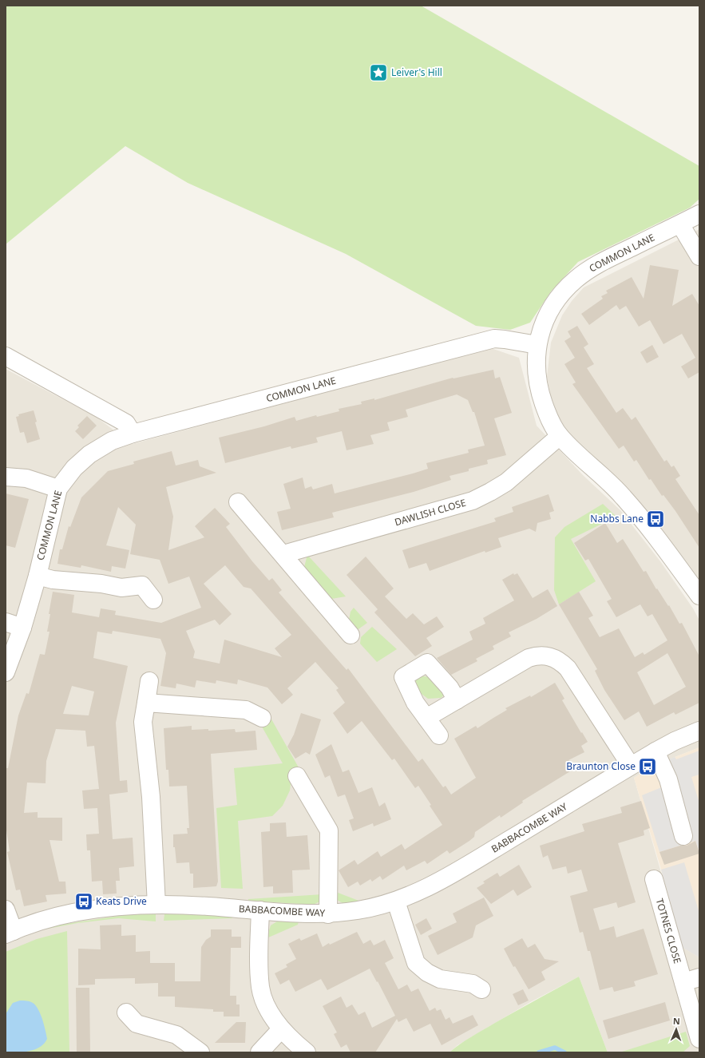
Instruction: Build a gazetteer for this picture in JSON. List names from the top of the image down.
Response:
{
  "streets": {
    "street": [
      "COMMON LANE",
      "DAWLISH CLOSE",
      "BABBACOMBE WAY",
      "TOTNES CLOSE"
    ]
  },
  "places": {
    "place": ["Leiver's Hill"],
    "bus stop": ["Nabbs Lane", "Braunton Close", "Keats Drive"]
  },
  "north": "top"
}
